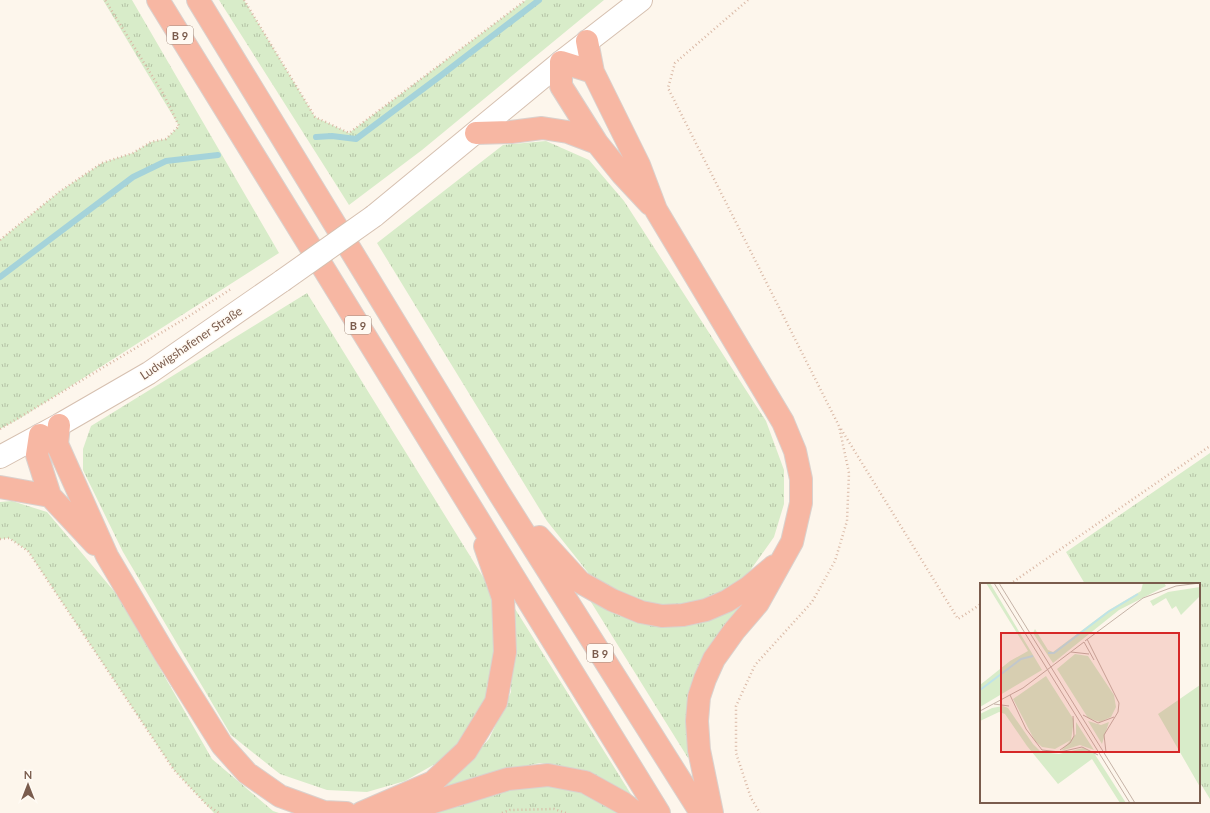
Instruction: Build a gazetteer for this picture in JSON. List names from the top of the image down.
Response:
{
  "streets": {
    "highway": ["B 9"],
    "main road": ["Ludwigshafener Straße"]
  },
  "north": "top"
}
